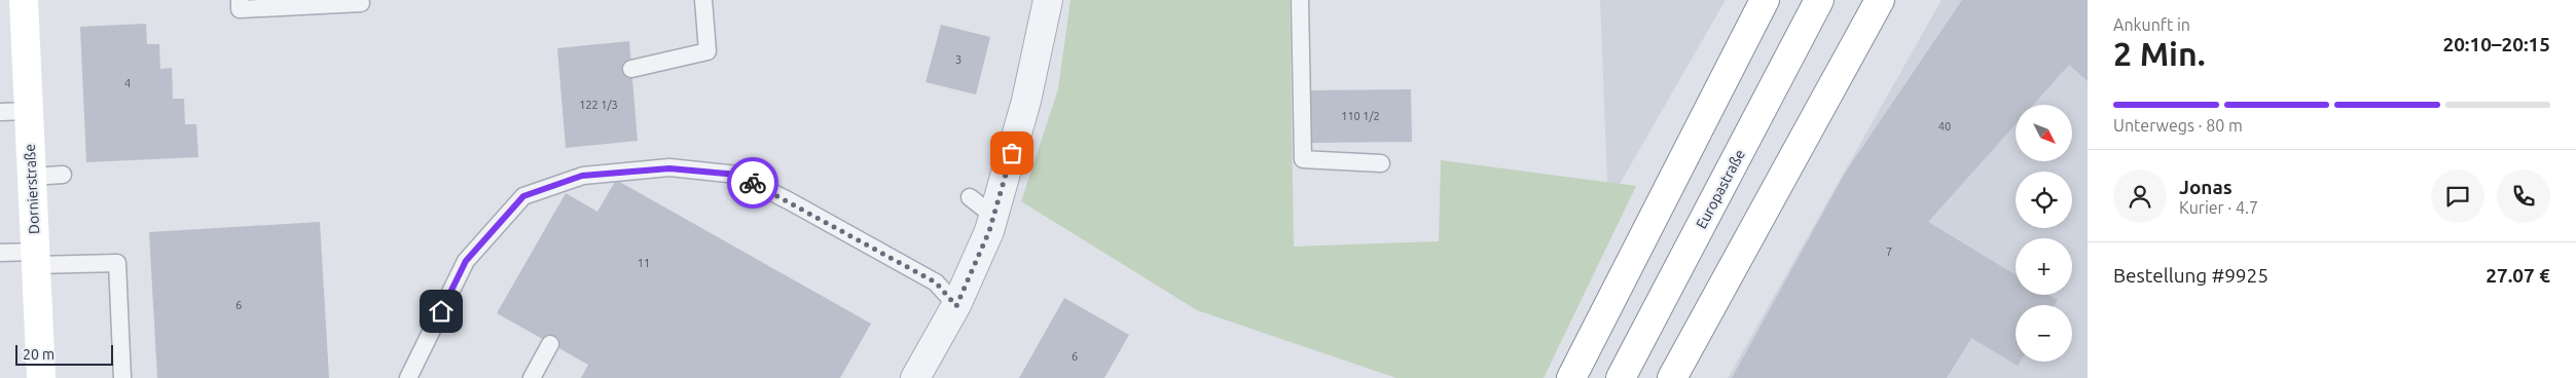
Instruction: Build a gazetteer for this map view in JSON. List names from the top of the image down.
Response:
{
  "streets": {
    "main road": ["Dornierstraße", "Europastraße"]
  },
  "house_numbers": [
    "3",
    "4",
    "122 1/3",
    "110 1/2",
    "40",
    "7",
    "11",
    "6",
    "6"
  ],
  "scale_bar": "20 m",
  "north": "bottom right",
  "page": {
    "heading": ["2 Min.", "Ankunft in", "20:10–20:15"],
    "panel": [
      "Jonas",
      "Kurier · 4.7",
      "Bestellung #9925",
      "27.07 €"
    ],
    "bar": "Unterwegs · 80 m",
    "map_buttons": ["+", "−"],
    "scale": "20 m"
  }
}
